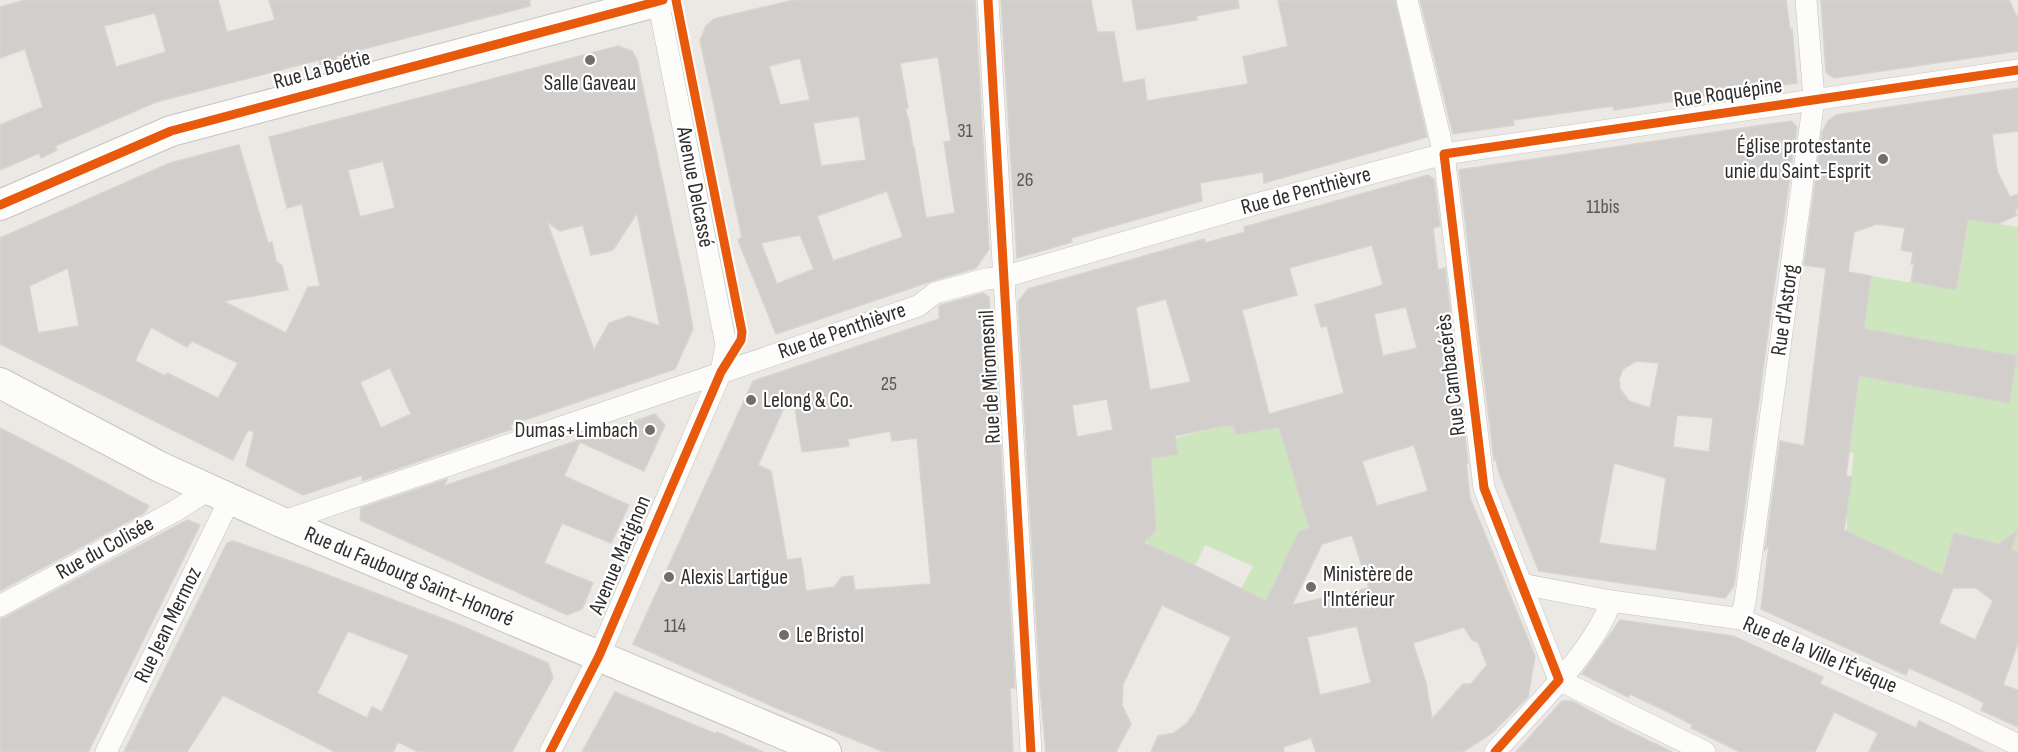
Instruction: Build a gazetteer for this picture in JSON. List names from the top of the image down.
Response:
{
  "streets": {
    "street": [
      "Rue La Boétie",
      "Rue Roquépine",
      "Avenue Delcassé",
      "Rue de Penthièvre",
      "Rue d'Astorg",
      "Rue Cambacérès",
      "Rue de Miromesnil",
      "Rue du Colisée",
      "Avenue Matignon",
      "Rue du Faubourg Saint-Honoré",
      "Rue Jean Mermoz",
      "Rue de la Ville l'Évêque"
    ]
  },
  "crossings": [
    ["Rue La Boétie", "Avenue Delcassé"],
    ["Rue Roquépine", "Rue de Penthièvre"],
    ["Rue Roquépine", "Rue d'Astorg"],
    ["Rue Roquépine", "Rue Cambacérès"],
    ["Avenue Delcassé", "Rue de Penthièvre"],
    ["Avenue Delcassé", "Avenue Matignon"],
    ["Rue de Penthièvre", "Rue Cambacérès"],
    ["Rue de Penthièvre", "Rue de Miromesnil"],
    ["Rue de Penthièvre", "Avenue Matignon"],
    ["Rue de Penthièvre", "Rue du Faubourg Saint-Honoré"],
    ["Rue d'Astorg", "Rue de la Ville l'Évêque"],
    ["Rue Cambacérès", "Rue de la Ville l'Évêque"],
    ["Rue du Colisée", "Rue du Faubourg Saint-Honoré"],
    ["Rue du Colisée", "Rue Jean Mermoz"],
    ["Avenue Matignon", "Rue du Faubourg Saint-Honoré"],
    ["Rue du Faubourg Saint-Honoré", "Rue Jean Mermoz"]
  ],
  "places": [
    "Salle Gaveau",
    "Église protestante unie du Saint-Esprit",
    "Lelong & Co.",
    "Dumas+Limbach",
    "Alexis Lartigue",
    "Ministère de l'Intérieur",
    "Le Bristol"
  ],
  "house_numbers": [
    "31",
    "26",
    "11bis",
    "25",
    "114"
  ]
}
